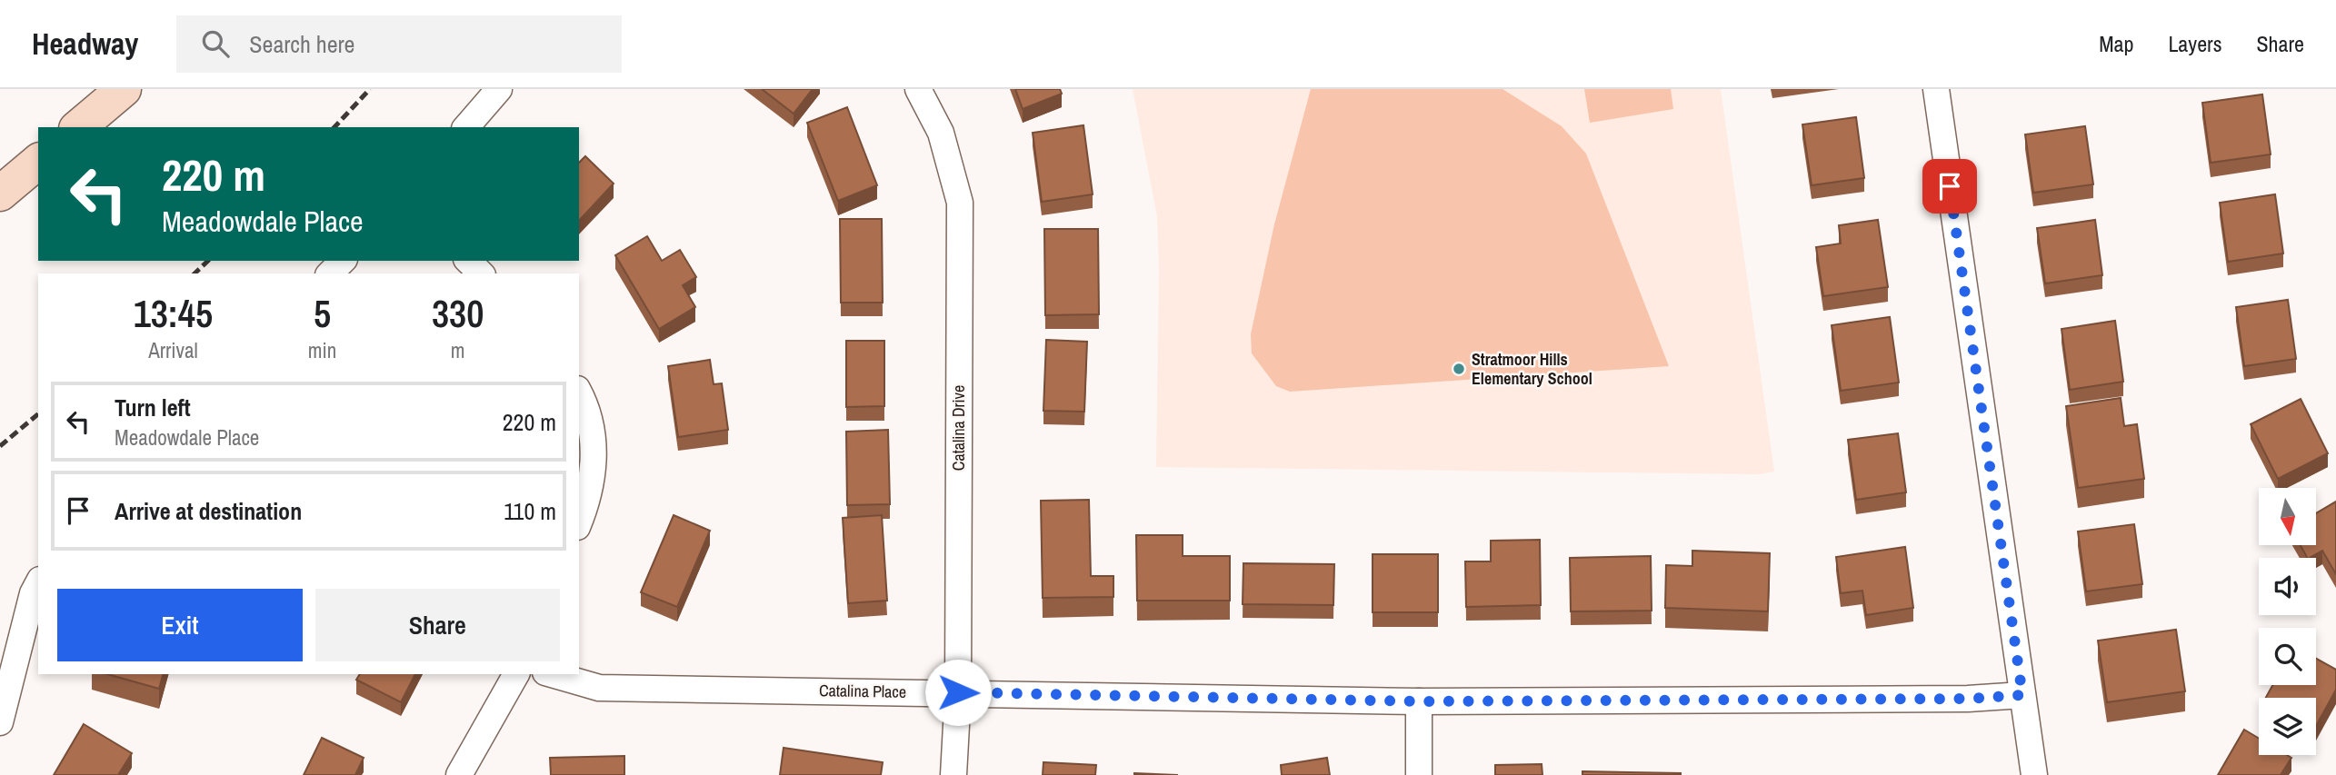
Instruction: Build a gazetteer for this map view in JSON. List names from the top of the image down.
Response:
{
  "streets": {
    "street": ["Catalina Drive", "Catalina Place"]
  },
  "crossings": [
    ["Catalina Drive", "Catalina Place"]
  ],
  "places": ["Stratmoor Hills Elementary School"],
  "north": "bottom",
  "page": {
    "header": "Headway",
    "search": "Search here",
    "nav": ["Map", "Layers", "Share"],
    "turn": ["220 m", "Meadowdale Place"],
    "eta": [
      "13:45",
      "Arrival",
      "5",
      "min",
      "330",
      "m"
    ],
    "list": [
      {
        "name": "Turn left",
        "note": "Meadowdale Place",
        "value": "220 m"
      },
      {
        "name": "Arrive at destination",
        "value": "110 m"
      }
    ],
    "buttons": ["Exit", "Share"]
  }
}
